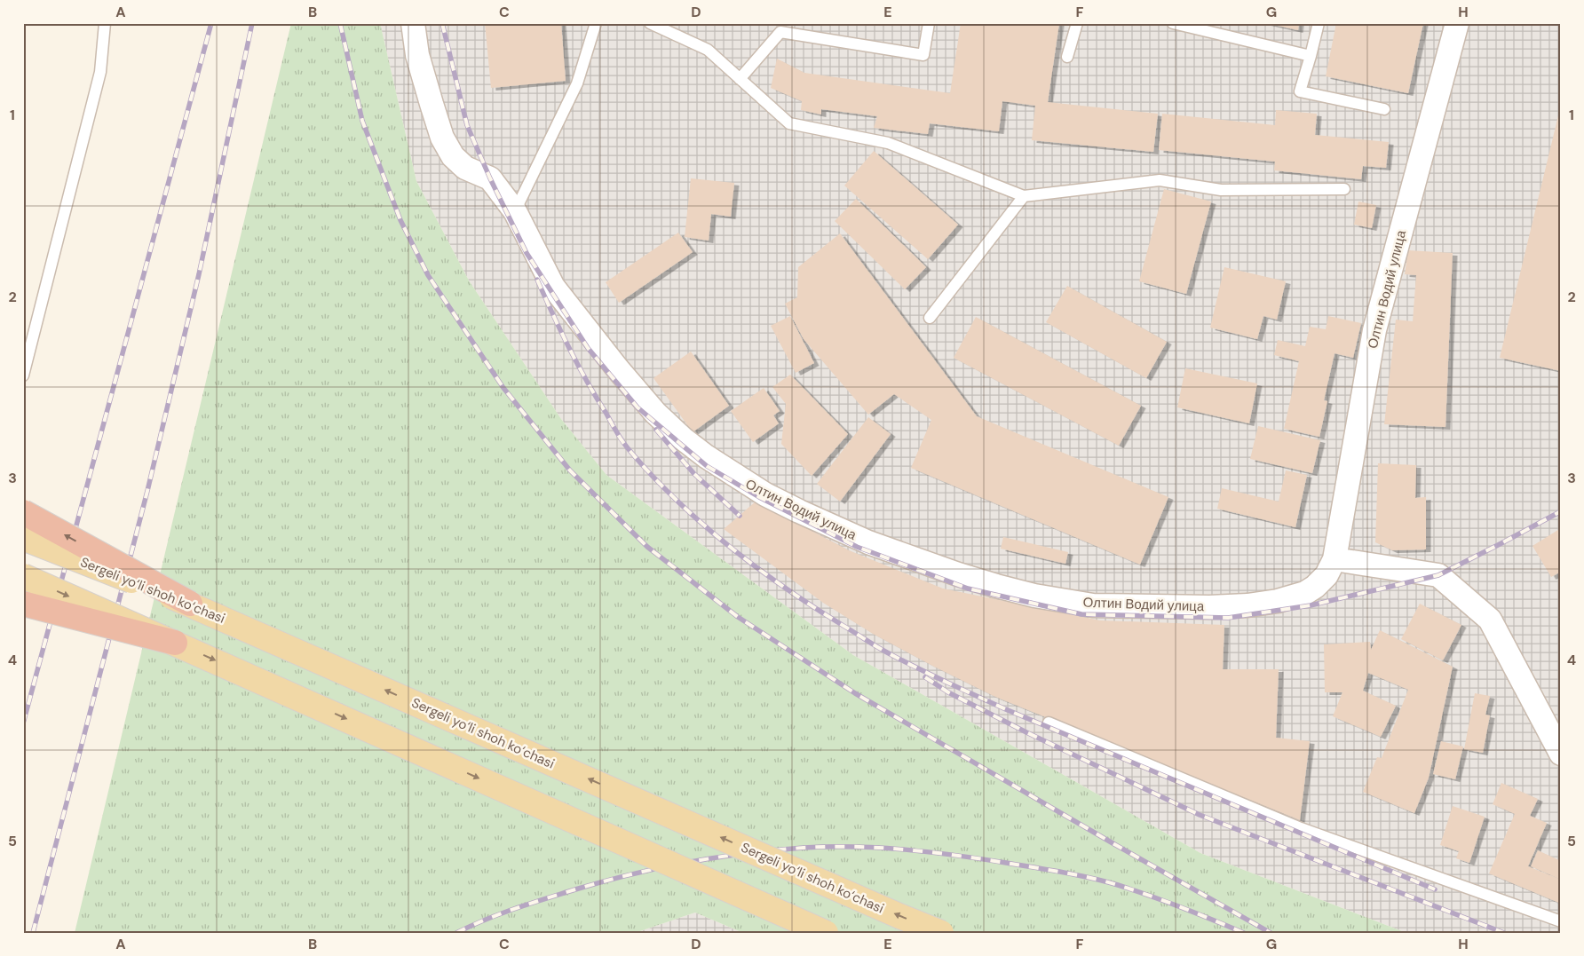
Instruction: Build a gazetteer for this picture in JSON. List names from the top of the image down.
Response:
{
  "streets": {
    "main road": ["Sergeli yo‘li shoh ko‘chasi"],
    "street": ["Олтин Водий улица"]
  },
  "grid": {
    "columns": [
      "A",
      "B",
      "C",
      "D",
      "E",
      "F",
      "G",
      "H"
    ],
    "rows": [
      "1",
      "2",
      "3",
      "4",
      "5"
    ]
  }
}
